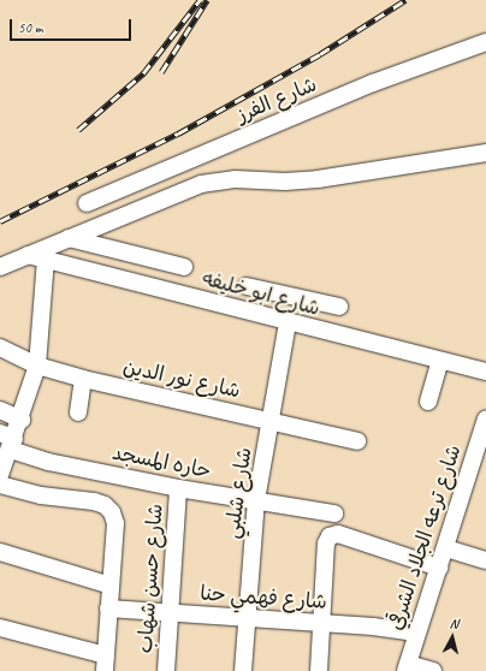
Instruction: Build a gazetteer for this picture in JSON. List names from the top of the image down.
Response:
{
  "streets": {
    "street": [
      "شارع الفرز",
      "شارع ابو خليفه",
      "شارع نور الدين",
      "حاره المسجد",
      "شارع شلبي",
      "شارع ترعه الجلاد الشرقي",
      "شارع حسن شهاب",
      "شارع فهمي حنا"
    ]
  },
  "crossings": [
    ["شارع ابو خليفه", "شارع شلبي"],
    ["شارع نور الدين", "شارع شلبي"],
    ["حاره المسجد", "شارع شلبي"],
    ["حاره المسجد", "شارع حسن شهاب"],
    ["شارع شلبي", "شارع فهمي حنا"],
    ["شارع ترعه الجلاد الشرقي", "شارع فهمي حنا"],
    ["شارع حسن شهاب", "شارع فهمي حنا"]
  ],
  "scale_bar": "50 m",
  "north": "top"
}
